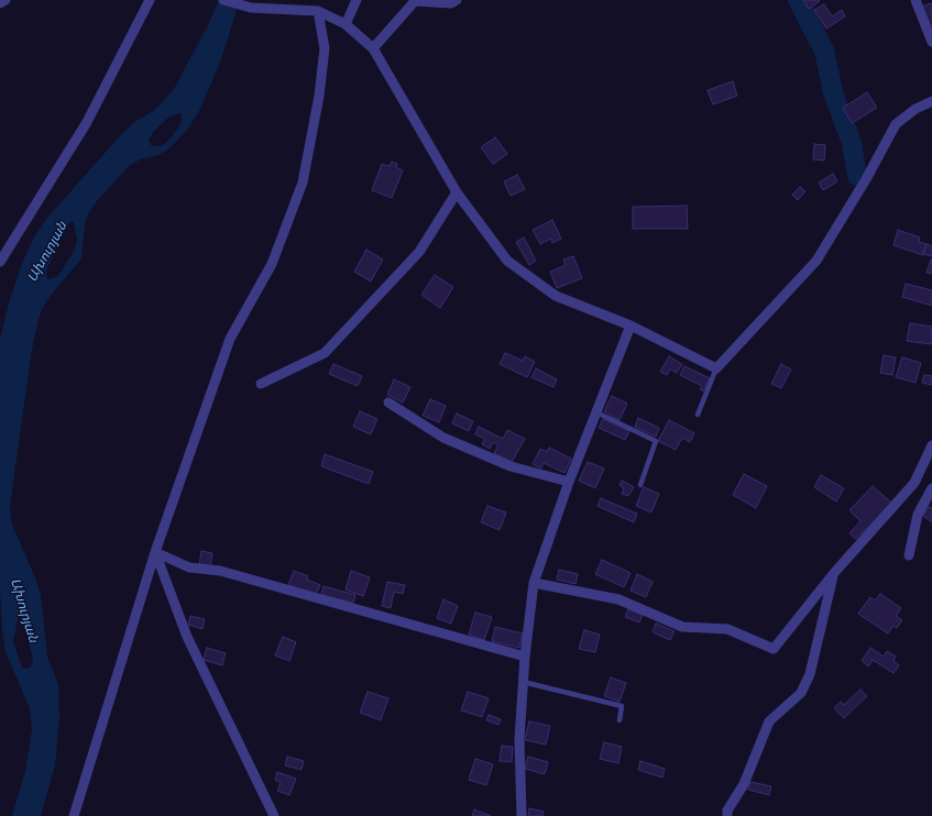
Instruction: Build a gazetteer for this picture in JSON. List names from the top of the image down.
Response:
{
  "water": ["Ախուրյան"]
}
